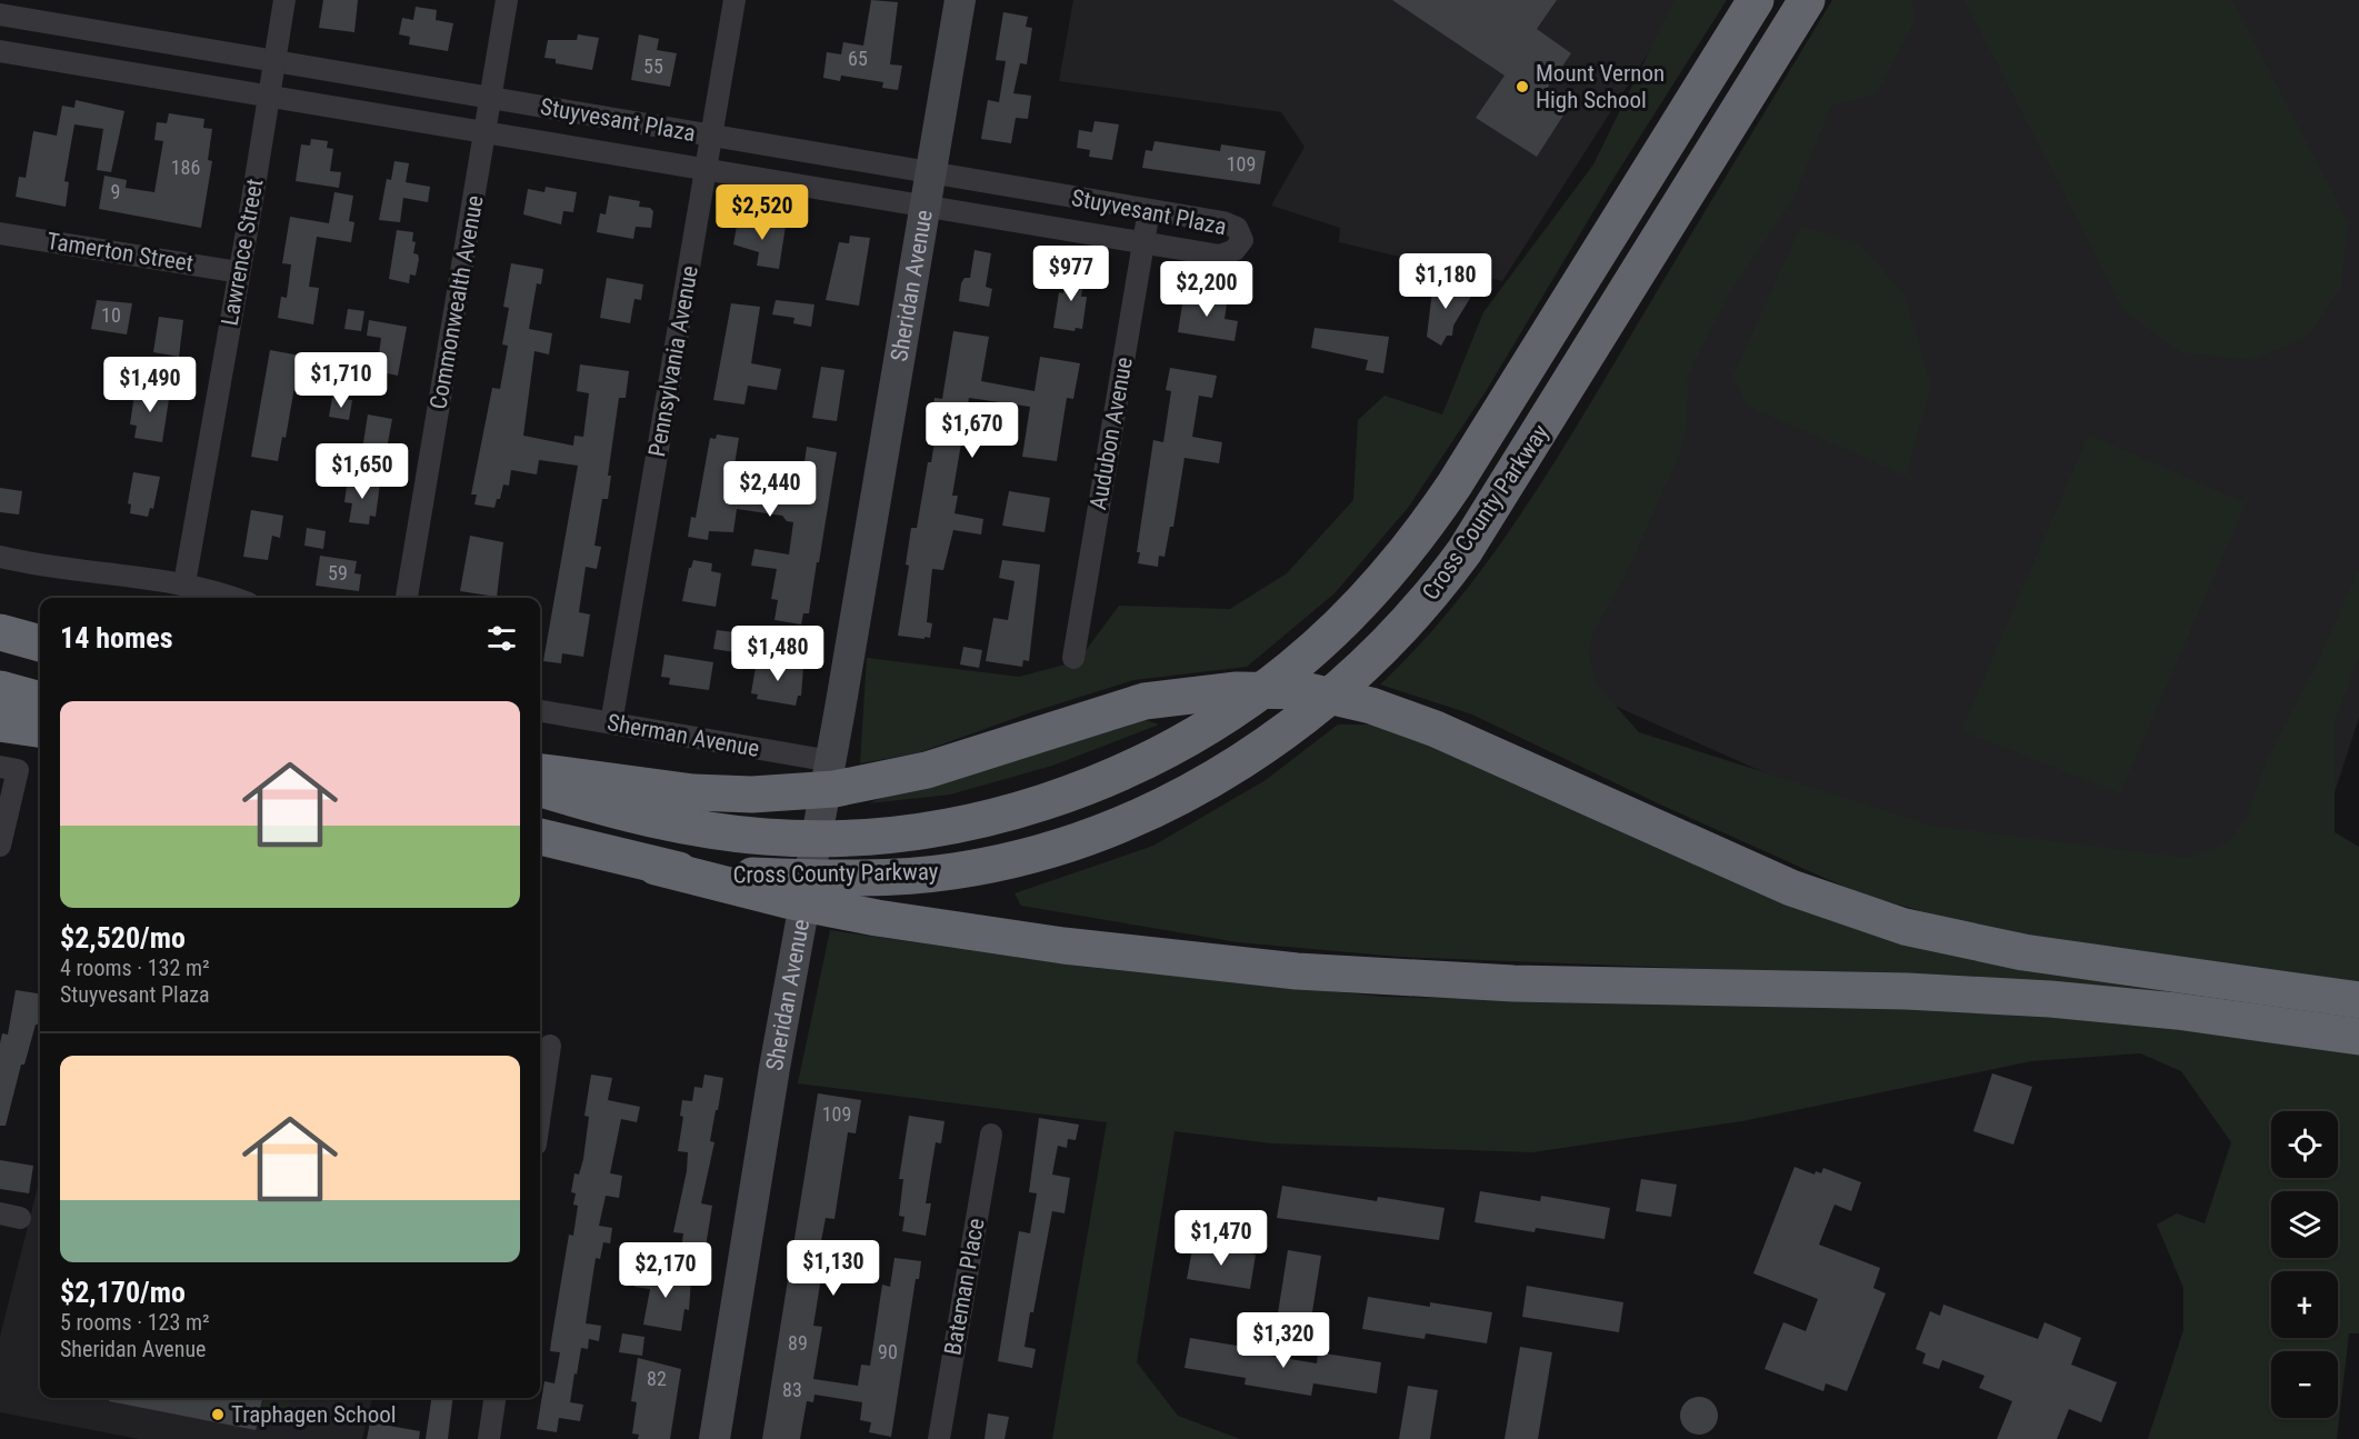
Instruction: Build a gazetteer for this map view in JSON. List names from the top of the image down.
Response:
{
  "streets": {
    "highway": ["Cross County Parkway"],
    "street": [
      "Stuyvesant Plaza",
      "Tamerton Street",
      "Lawrence Street",
      "Sheridan Avenue",
      "Commonwealth Avenue",
      "Pennsylvania Avenue",
      "Audubon Avenue",
      "Sherman Avenue",
      "Bateman Place"
    ]
  },
  "crossings": [
    ["Stuyvesant Plaza", "Lawrence Street"],
    ["Stuyvesant Plaza", "Sheridan Avenue"],
    ["Stuyvesant Plaza", "Commonwealth Avenue"],
    ["Stuyvesant Plaza", "Pennsylvania Avenue"],
    ["Stuyvesant Plaza", "Audubon Avenue"],
    ["Tamerton Street", "Lawrence Street"],
    ["Sheridan Avenue", "Sherman Avenue"],
    ["Pennsylvania Avenue", "Sherman Avenue"]
  ],
  "places": ["Mount Vernon High School", "Traphagen School"],
  "house_numbers": [
    "65",
    "55",
    "109",
    "186",
    "9",
    "10",
    "59",
    "109",
    "89",
    "90",
    "82",
    "83"
  ],
  "page": {
    "price": [
      "$2,520",
      "$977",
      "$1,180",
      "$2,200",
      "$1,710",
      "$1,490",
      "$1,670",
      "$1,650",
      "$2,440",
      "$1,480",
      "$1,470",
      "$1,130",
      "$2,170",
      "$1,320"
    ],
    "heading": "14 homes",
    "list": [
      {
        "name": "$2,520/mo",
        "note": "4 rooms · 132 m² · Stuyvesant Plaza"
      },
      {
        "name": "$2,170/mo",
        "note": "5 rooms · 123 m² · Sheridan Avenue"
      }
    ],
    "map_buttons": ["+", "−"]
  }
}
